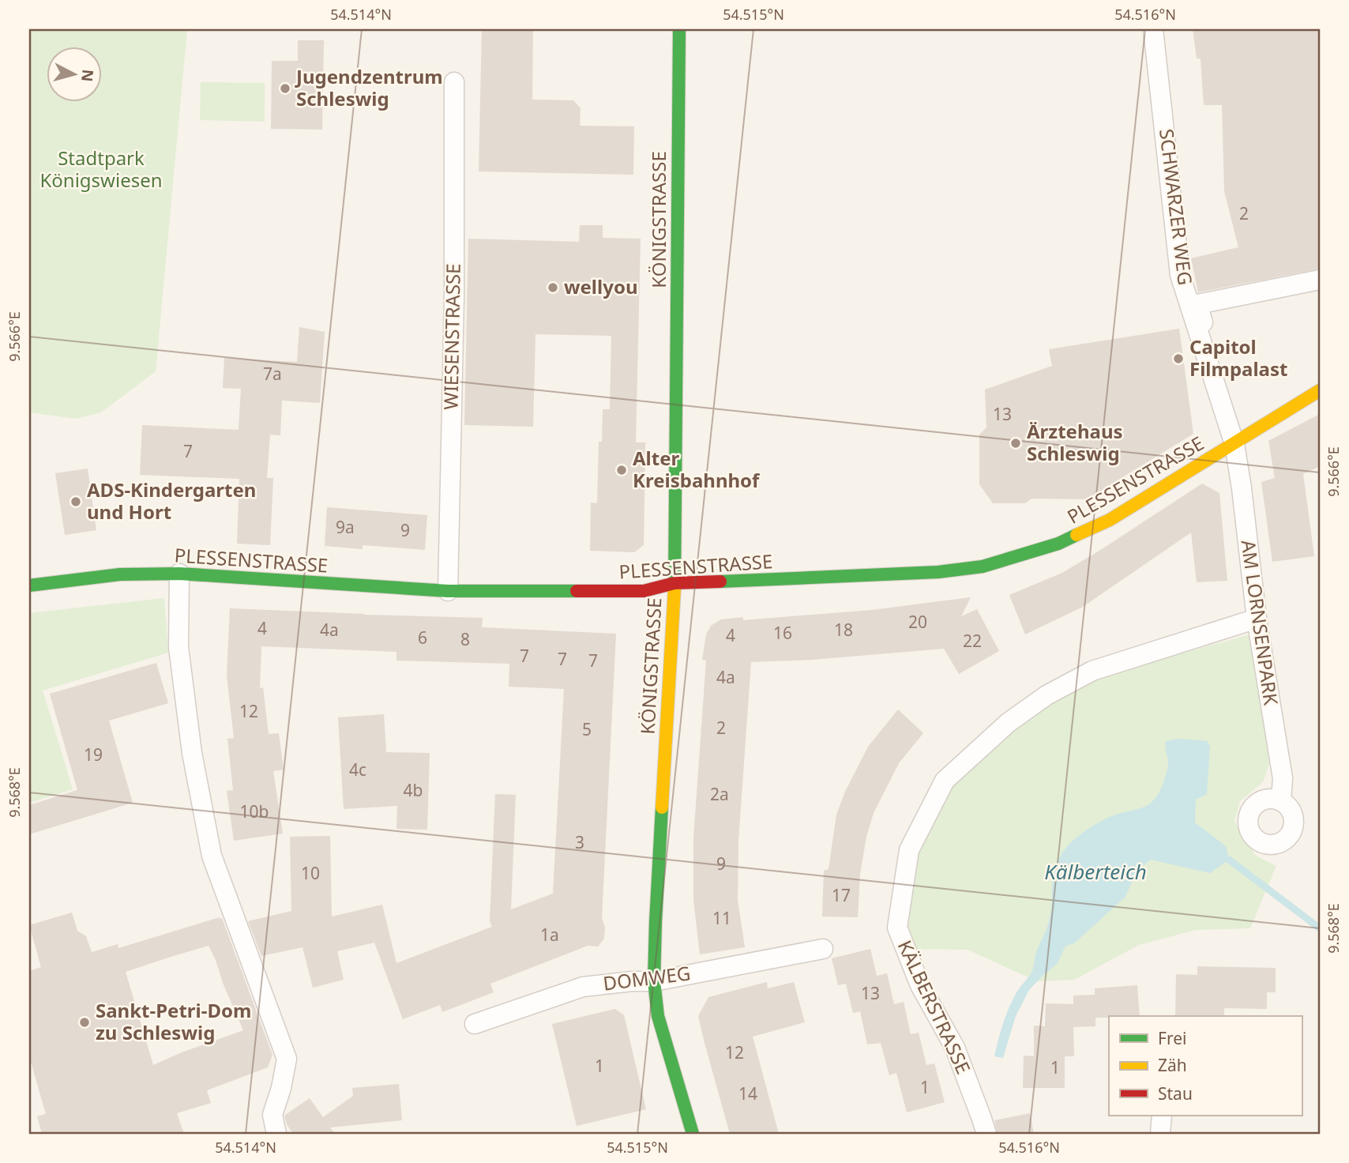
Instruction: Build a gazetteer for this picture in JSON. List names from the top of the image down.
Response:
{
  "streets": {
    "street": [
      "SCHWARZER WEG",
      "KÖNIGSTRASSE",
      "WIESENSTRASSE",
      "PLESSENSTRASSE",
      "AM LORNSENPARK",
      "DOMWEG",
      "KÄLBERSTRASSE"
    ]
  },
  "crossings": [
    ["SCHWARZER WEG", "PLESSENSTRASSE"],
    ["SCHWARZER WEG", "AM LORNSENPARK"],
    ["KÖNIGSTRASSE", "PLESSENSTRASSE"],
    ["KÖNIGSTRASSE", "DOMWEG"],
    ["WIESENSTRASSE", "PLESSENSTRASSE"],
    ["PLESSENSTRASSE", "AM LORNSENPARK"],
    ["AM LORNSENPARK", "KÄLBERSTRASSE"]
  ],
  "water": ["Kälberteich"],
  "parks": ["Stadtpark Königswiesen"],
  "places": [
    "Jugendzentrum Schleswig",
    "wellyou",
    "Capitol Filmpalast",
    "Ärztehaus Schleswig",
    "Alter Kreisbahnhof",
    "ADS-Kindergarten und Hort",
    "Sankt-Petri-Dom zu Schleswig"
  ],
  "house_numbers": [
    "2",
    "7a",
    "13",
    "7",
    "9a",
    "9",
    "20",
    "4",
    "4a",
    "18",
    "16",
    "4",
    "6",
    "8",
    "22",
    "7",
    "7",
    "7",
    "4a",
    "12",
    "2",
    "5",
    "19",
    "4c",
    "4b",
    "2a",
    "10b",
    "3",
    "9",
    "10",
    "17",
    "11",
    "1a",
    "13",
    "12",
    "1",
    "1",
    "1",
    "14"
  ],
  "legend": ["Frei", "Zäh", "Stau"],
  "north": "right",
  "coordinates": [
    "54.514°N",
    "54.515°N",
    "54.516°N",
    "9.566°E",
    "9.568°E"
  ]
}
